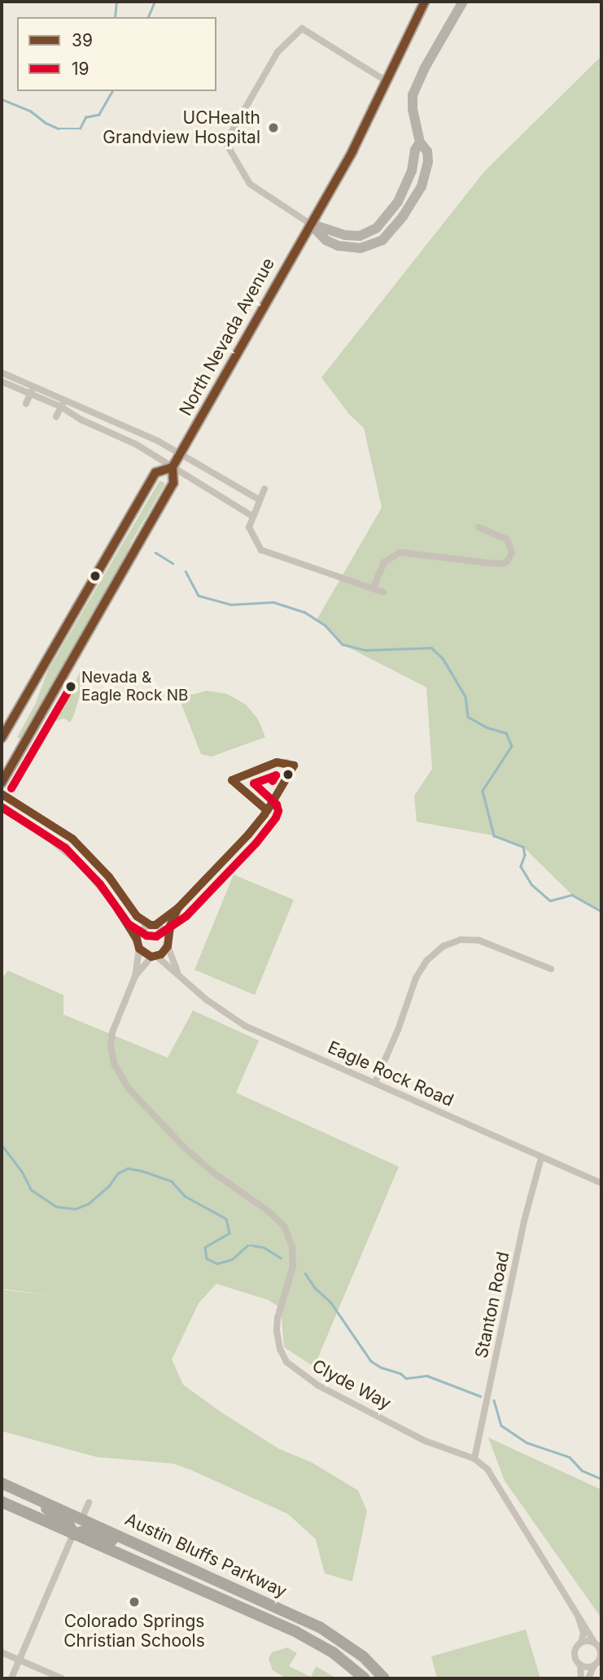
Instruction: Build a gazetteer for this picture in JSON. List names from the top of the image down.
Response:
{
  "streets": {
    "main road": ["North Nevada Avenue", "Austin Bluffs Parkway"],
    "street": ["Eagle Rock Road", "Stanton Road", "Clyde Way"]
  },
  "crossings": [
    ["Eagle Rock Road", "Stanton Road"],
    ["Stanton Road", "Clyde Way"]
  ],
  "places": ["UCHealth Grandview Hospital", "Nevada & Eagle Rock NB", "Colorado Springs Christian Schools"],
  "lines": ["transit line 39", "transit line 19"],
  "legend": ["39", "19"]
}
